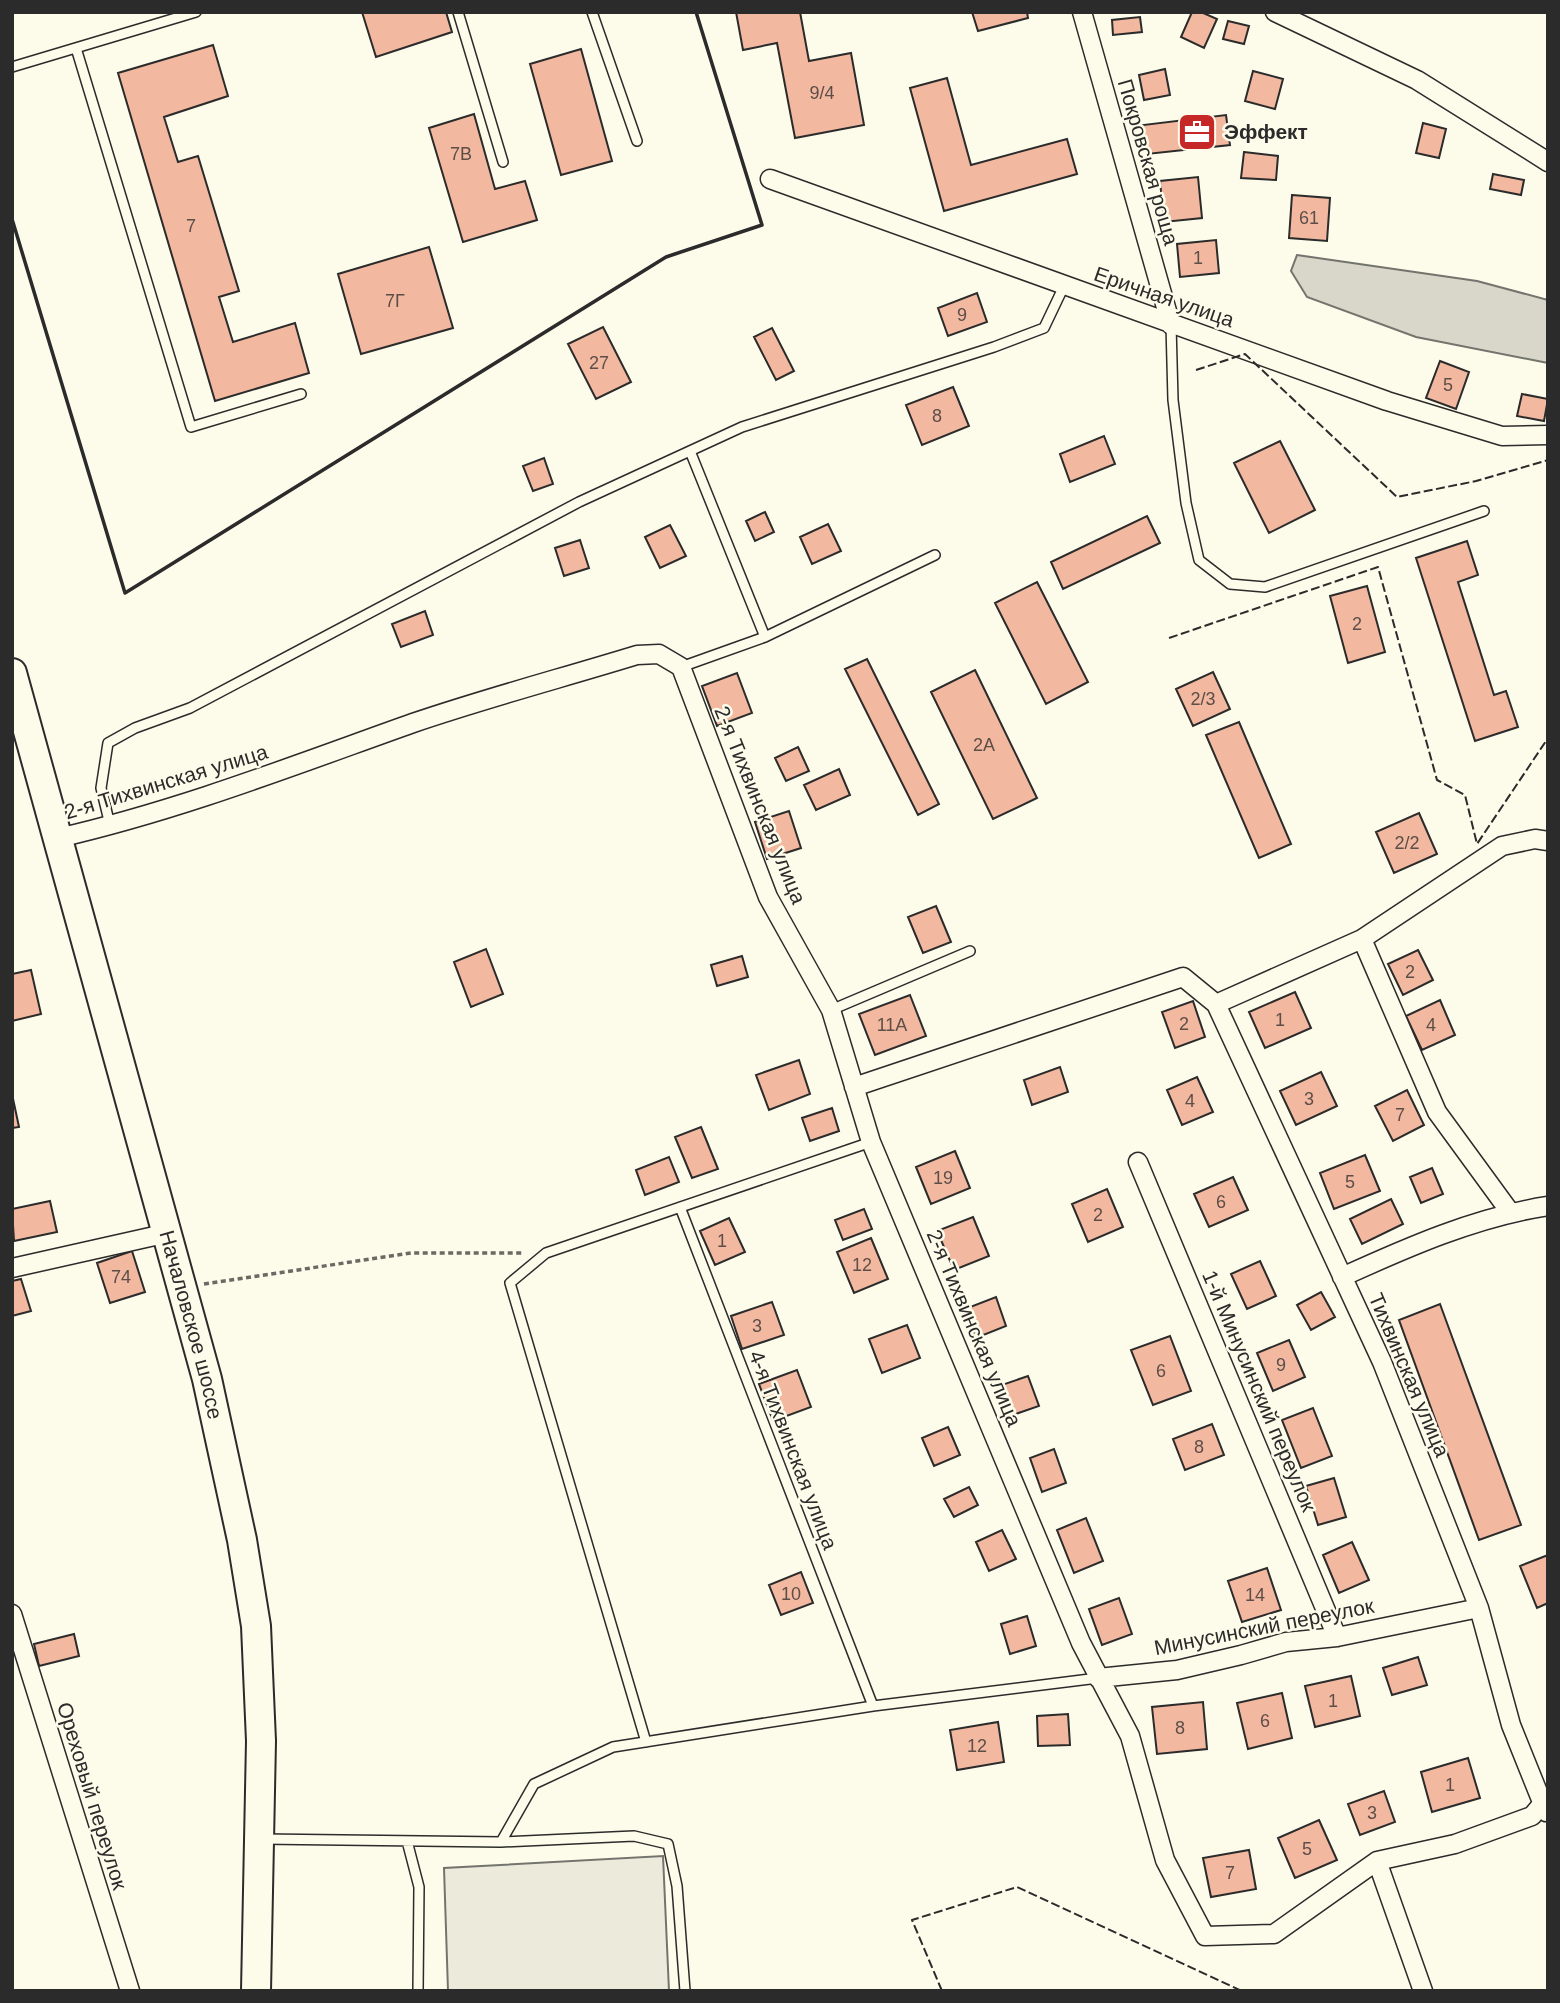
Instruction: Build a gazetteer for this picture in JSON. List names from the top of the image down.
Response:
{
  "streets": {
    "main road": ["Началовское шоссе"],
    "street": [
      "Покровская роща",
      "Еричная улица",
      "2-я Тихвинская улица",
      "Тихвинская улица",
      "1-й Минусинский переулок",
      "Минусинский переулок",
      "Ореховый переулок"
    ],
    "lane": ["4-я Тихвинская улица"]
  },
  "crossings": [
    ["Покровская роща", "Еричная улица"],
    ["2-я Тихвинская улица", "Началовское шоссе"],
    ["2-я Тихвинская улица", "Тихвинская улица"],
    ["2-я Тихвинская улица", "Минусинский переулок"],
    ["Тихвинская улица", "Минусинский переулок"],
    ["1-й Минусинский переулок", "Минусинский переулок"]
  ],
  "places": {
    "office": ["Эффект"]
  },
  "house_numbers": [
    "9/4",
    "7В",
    "61",
    "7",
    "1",
    "7Г",
    "9",
    "27",
    "5",
    "8",
    "2",
    "2/3",
    "2А",
    "2/2",
    "2",
    "1",
    "2",
    "11А",
    "4",
    "3",
    "4",
    "7",
    "19",
    "5",
    "6",
    "2",
    "1",
    "12",
    "74",
    "3",
    "9",
    "6",
    "8",
    "10",
    "14",
    "1",
    "6",
    "8",
    "12",
    "1",
    "3",
    "5",
    "7"
  ]
}
